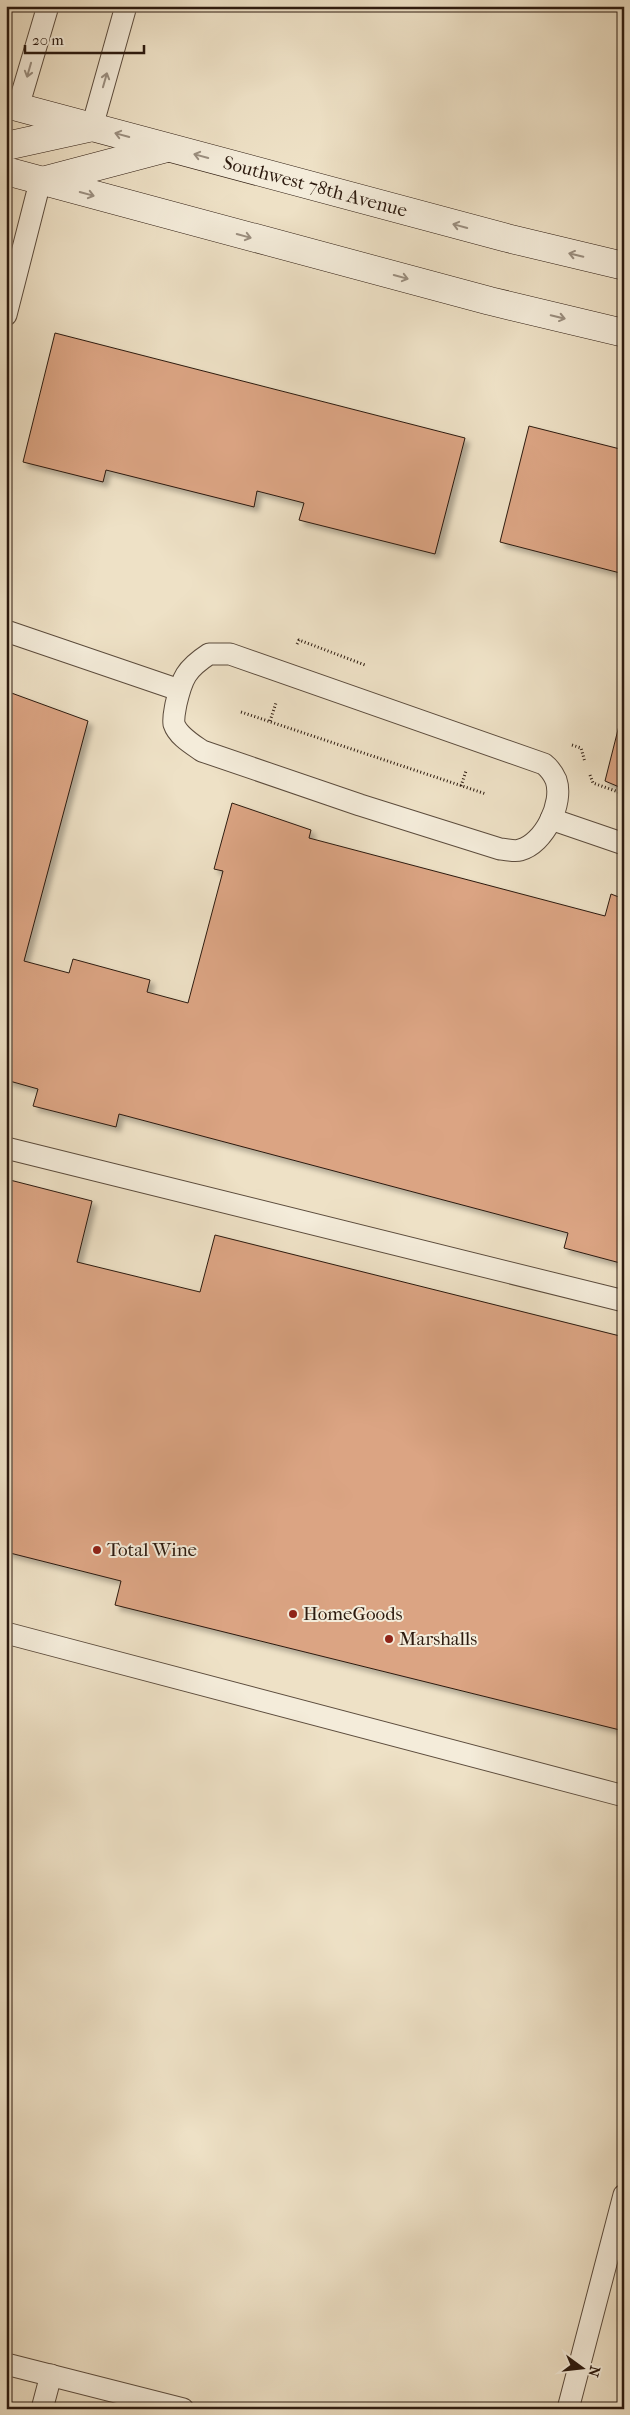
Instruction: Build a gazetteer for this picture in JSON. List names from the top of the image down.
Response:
{
  "streets": {
    "street": ["Southwest 78th Avenue"]
  },
  "places": ["Total Wine", "HomeGoods", "Marshalls"],
  "scale_bar": "20 m",
  "north": "right"
}
